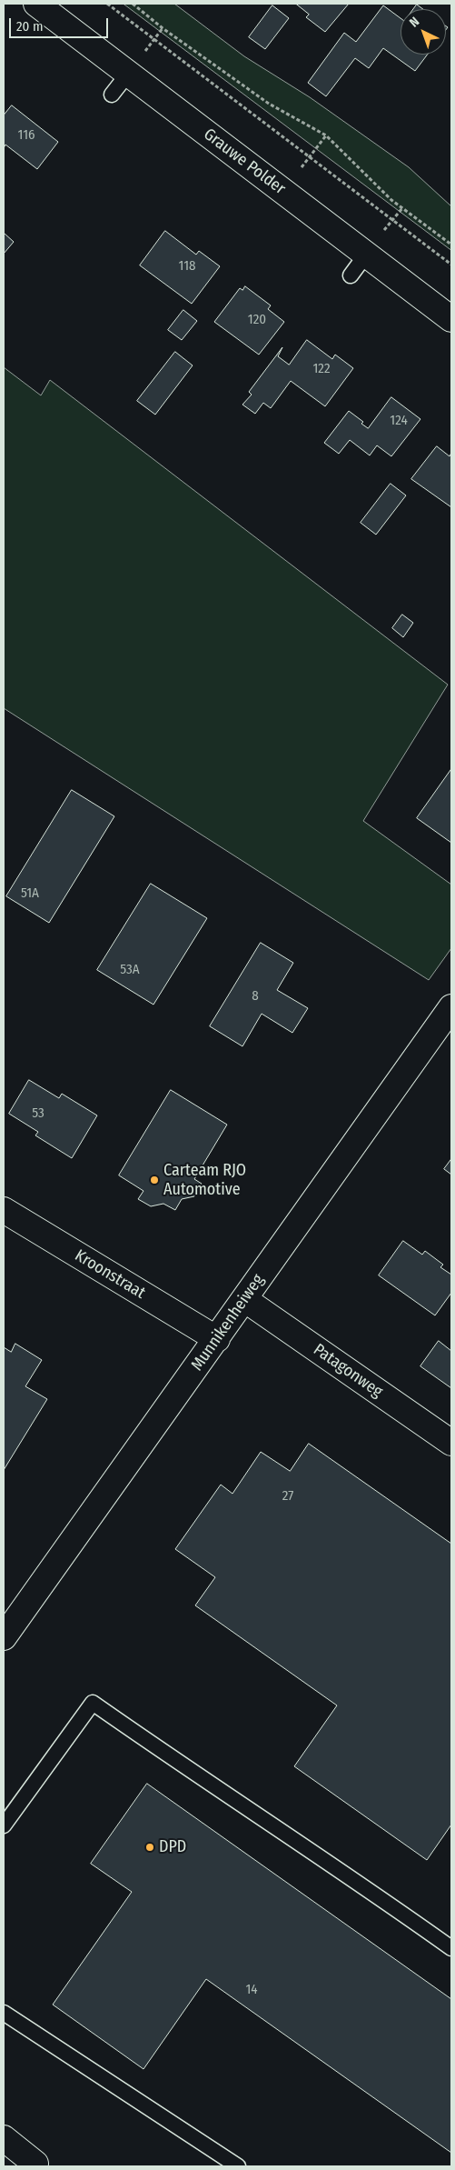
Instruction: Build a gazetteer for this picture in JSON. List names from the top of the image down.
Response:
{
  "streets": {
    "street": [
      "Grauwe Polder",
      "Kroonstraat",
      "Munnikenheiweg",
      "Patagonweg"
    ]
  },
  "crossings": [
    ["Kroonstraat", "Munnikenheiweg"],
    ["Munnikenheiweg", "Patagonweg"]
  ],
  "places": ["Carteam RJO Automotive", "DPD"],
  "house_numbers": [
    "116",
    "118",
    "120",
    "122",
    "124",
    "51A",
    "53A",
    "8",
    "53",
    "27",
    "14"
  ],
  "scale_bar": "20 m",
  "north": "top left"
}
